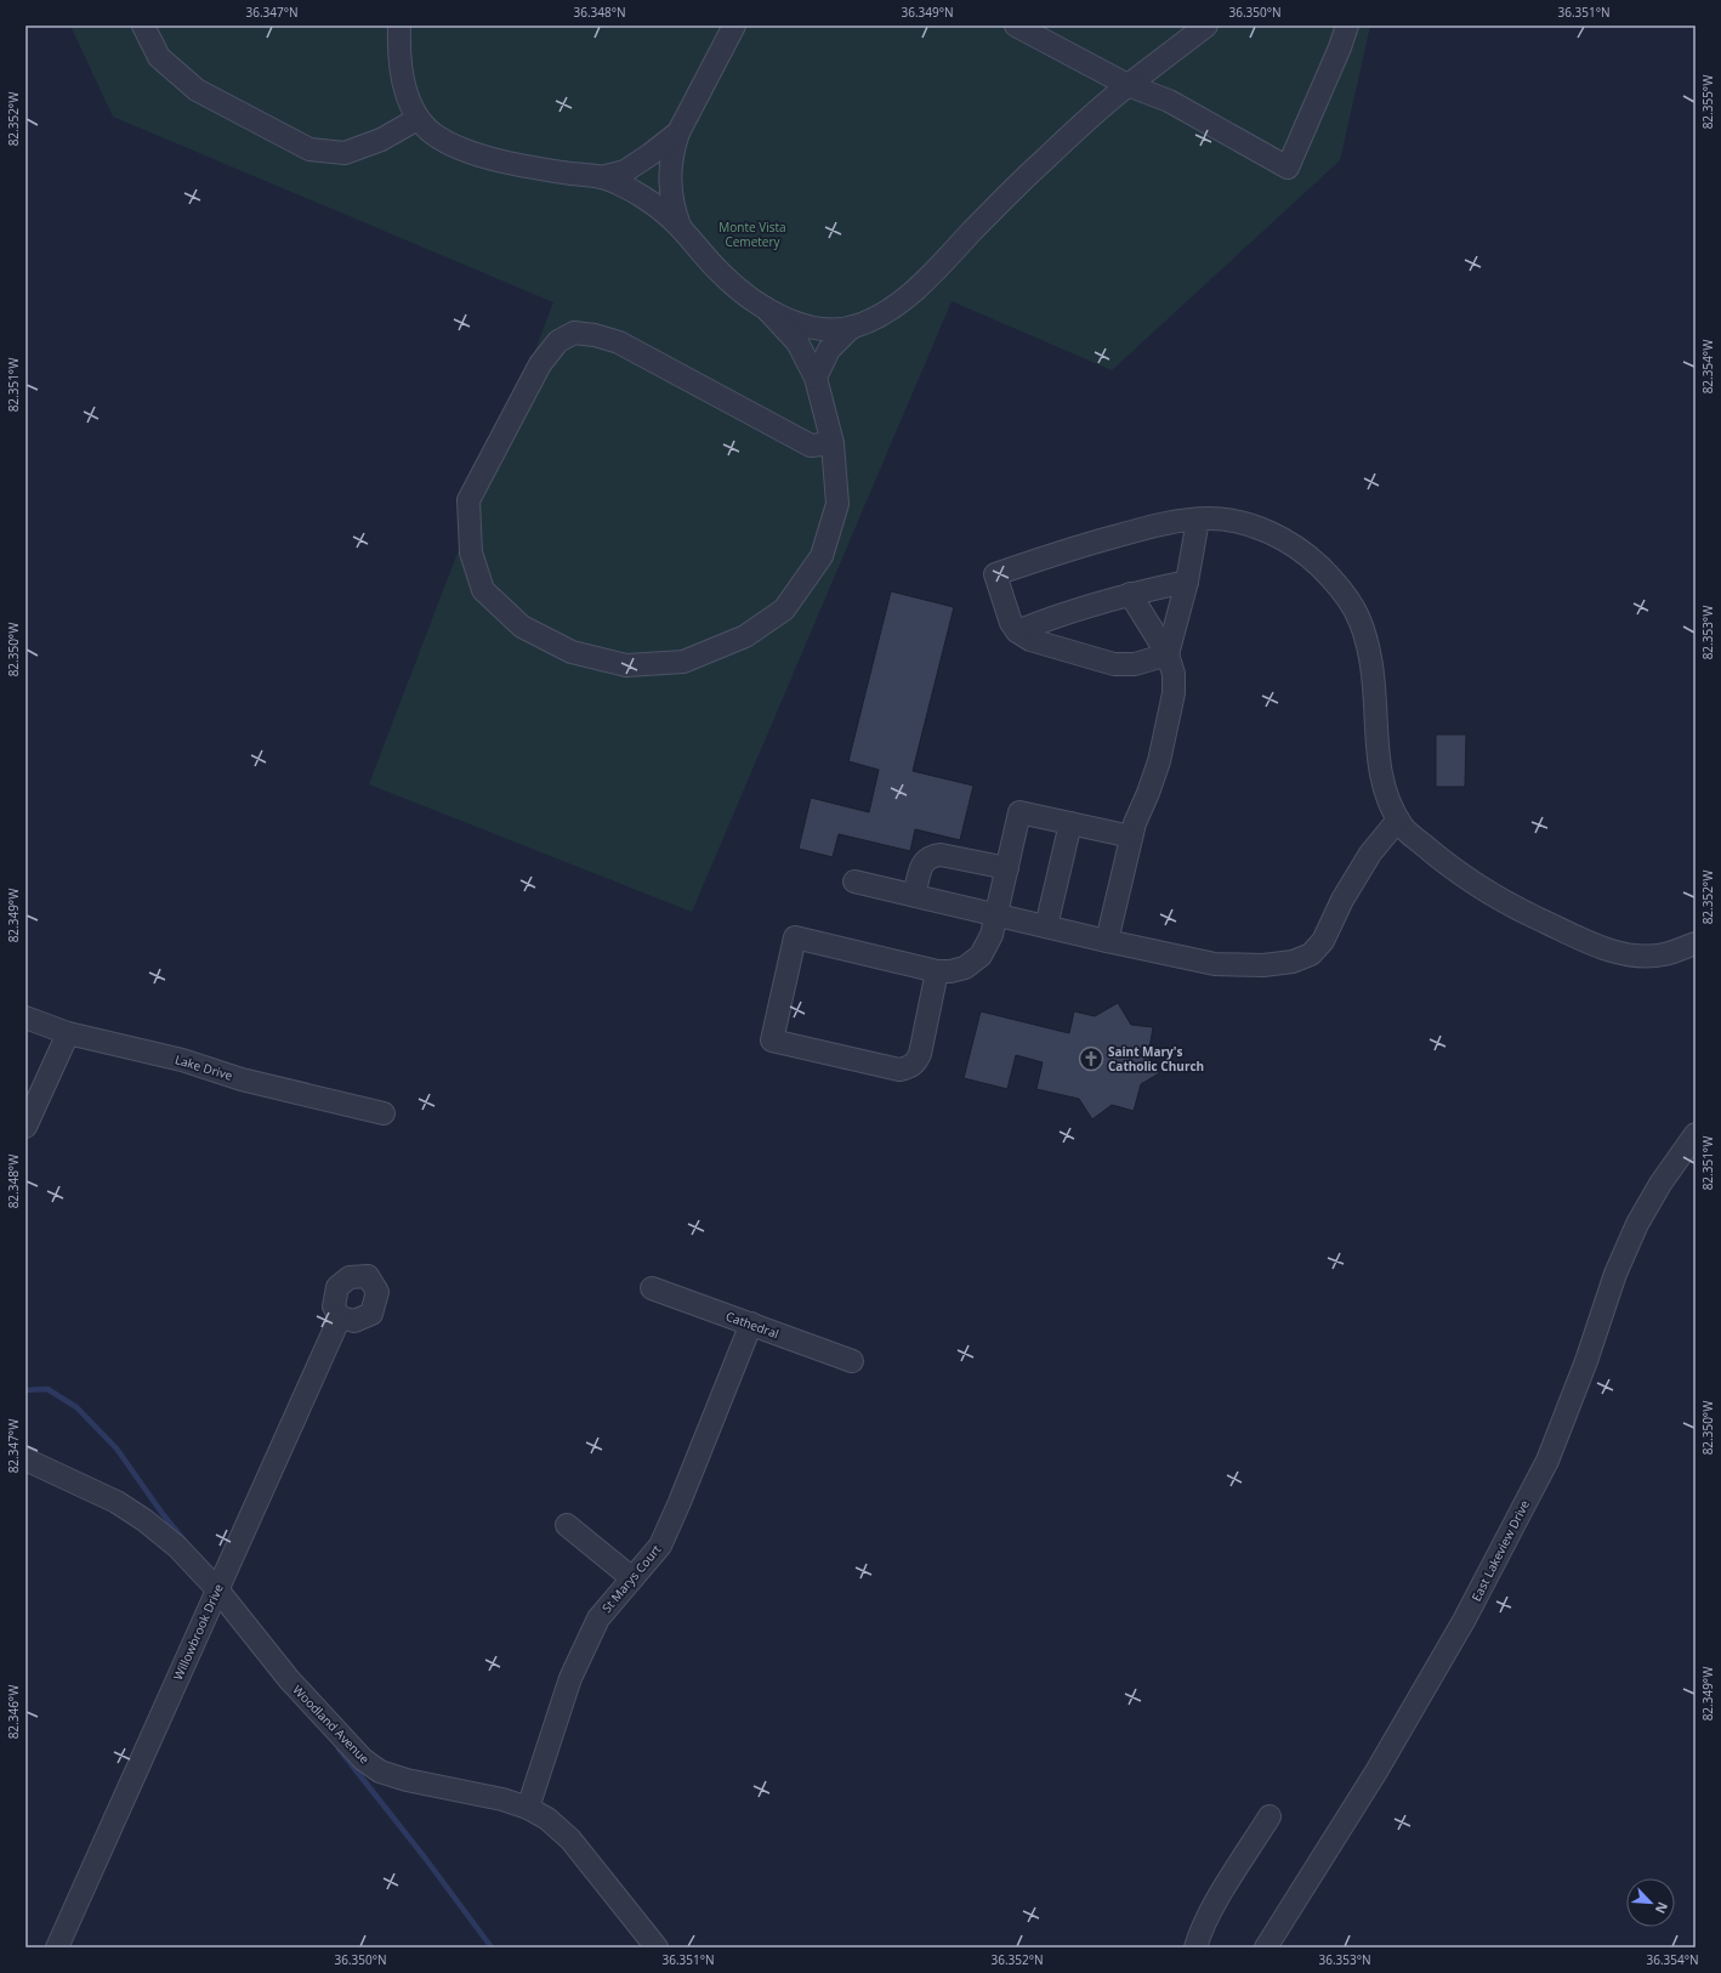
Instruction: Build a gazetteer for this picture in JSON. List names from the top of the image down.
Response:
{
  "streets": {
    "street": [
      "Lake Drive",
      "Cathedral",
      "East Lakeview Drive",
      "St Marys Court",
      "Willowbrook Drive",
      "Woodland Avenue"
    ]
  },
  "crossings": [
    ["Cathedral", "St Marys Court"],
    ["St Marys Court", "Woodland Avenue"],
    ["Willowbrook Drive", "Woodland Avenue"]
  ],
  "parks": ["Monte Vista Cemetery"],
  "places": {
    "church": ["Saint Mary's Catholic Church"]
  },
  "north": "bottom right",
  "coordinates": [
    "36.347°N",
    "36.348°N",
    "36.349°N",
    "36.350°N",
    "36.351°N",
    "82.355°W",
    "82.352°W",
    "82.354°W",
    "82.351°W",
    "82.353°W",
    "82.350°W",
    "82.349°W",
    "82.348°W",
    "82.347°W",
    "82.346°W",
    "36.352°N",
    "36.353°N",
    "36.354°N"
  ]
}
